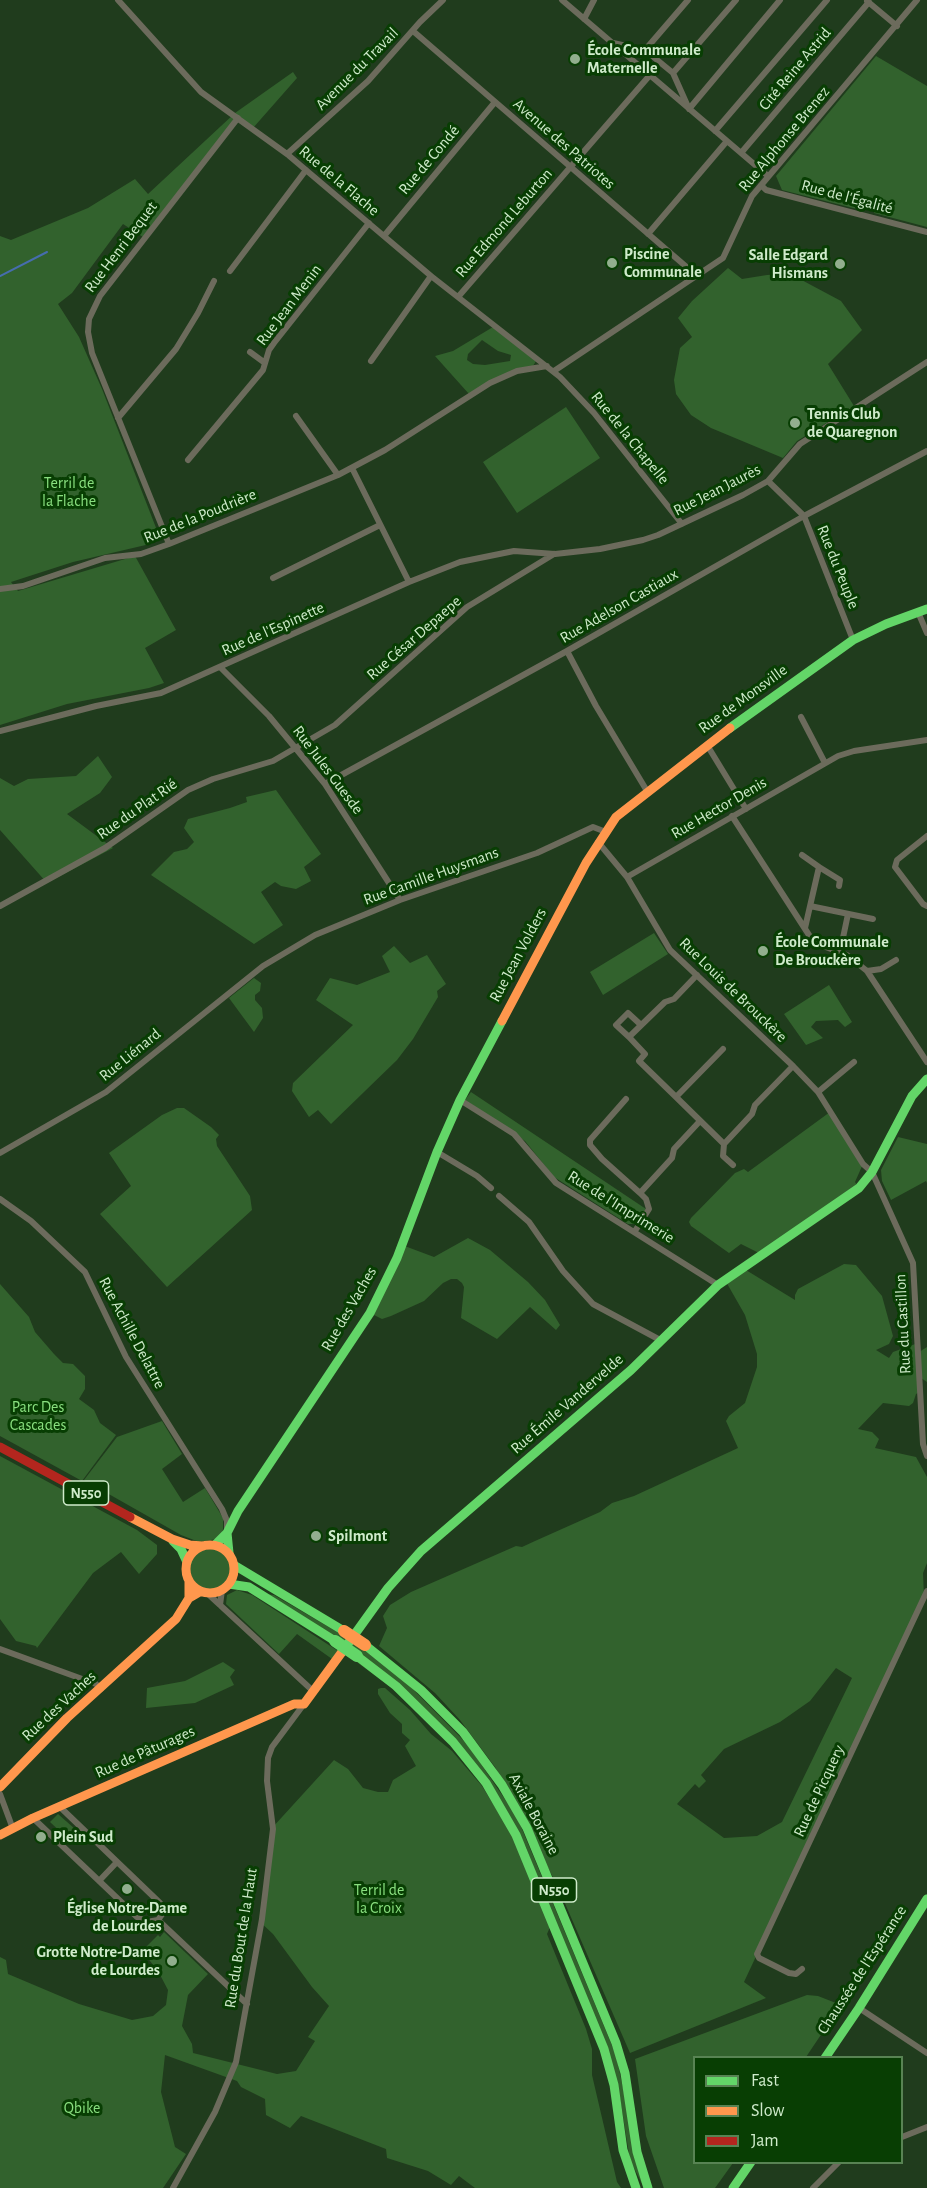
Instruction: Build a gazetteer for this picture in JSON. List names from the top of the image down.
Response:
{
  "streets": {
    "main road": [
      "Rue de Monsville",
      "Rue Jean Volders",
      "Rue des Vaches",
      "Rue Émile Vandervelde",
      "N550",
      "Rue de Pâturages",
      "Axiale Boraine",
      "Rue du Bout de la Haut",
      "Chaussée de l'Espérance"
    ],
    "street": [
      "Avenue du Travail",
      "Cité Reine Astrid",
      "Rue Alphonse Brenez",
      "Avenue des Patriotes",
      "Rue de Condé",
      "Rue de la Flache",
      "Rue de l'Égalité",
      "Rue Edmond Leburton",
      "Rue Henri Bequet",
      "Rue Jean Menin",
      "Rue de la Chapelle",
      "Rue Jean Jaurès",
      "Rue de la Poudrière",
      "Rue du Peuple",
      "Rue Adelson Castiaux",
      "Rue de l'Espinette",
      "Rue César Depaepe",
      "Rue Jules Guesde",
      "Rue Hector Denis",
      "Rue du Plat Rié",
      "Rue Camille Huysmans",
      "Rue Louis de Brouckère",
      "Rue Liénard",
      "Rue de l'Imprimerie",
      "Rue du Castillon",
      "Rue Achille Delattre",
      "Rue de Picquery"
    ]
  },
  "crossings": [
    ["Avenue du Travail", "Avenue des Patriotes"],
    ["Avenue du Travail", "Rue de la Flache"],
    ["Rue Alphonse Brenez", "Avenue des Patriotes"],
    ["Rue Alphonse Brenez", "Rue de la Flache"],
    ["Rue Alphonse Brenez", "Rue de l'Égalité"],
    ["Rue Alphonse Brenez", "Rue de la Chapelle"],
    ["Avenue des Patriotes", "Rue de Condé"],
    ["Avenue des Patriotes", "Rue Edmond Leburton"],
    ["Rue de Condé", "Rue de la Flache"],
    ["Rue de la Flache", "Rue Edmond Leburton"],
    ["Rue de la Flache", "Rue Henri Bequet"],
    ["Rue de la Flache", "Rue Jean Menin"],
    ["Rue de la Flache", "Rue de la Chapelle"],
    ["Rue de la Flache", "Rue de la Poudrière"],
    ["Rue Henri Bequet", "Rue de la Poudrière"],
    ["Rue de la Chapelle", "Rue Jean Jaurès"],
    ["Rue Jean Jaurès", "Rue du Peuple"],
    ["Rue Jean Jaurès", "Rue de l'Espinette"],
    ["Rue Jean Jaurès", "Rue César Depaepe"],
    ["Rue du Peuple", "Rue Adelson Castiaux"],
    ["Rue du Peuple", "Rue de Monsville"],
    ["Rue Adelson Castiaux", "Rue Jules Guesde"],
    ["Rue de l'Espinette", "Rue César Depaepe"],
    ["Rue de l'Espinette", "Rue Jules Guesde"],
    ["Rue César Depaepe", "Rue Jules Guesde"],
    ["Rue César Depaepe", "Rue du Plat Rié"],
    ["Rue de Monsville", "Rue Camille Huysmans"],
    ["Rue de Monsville", "Rue Jean Volders"],
    ["Rue de Monsville", "Rue Louis de Brouckère"],
    ["Rue Jules Guesde", "Rue du Plat Rié"],
    ["Rue Jules Guesde", "Rue Camille Huysmans"],
    ["Rue Hector Denis", "Rue Louis de Brouckère"],
    ["Rue Camille Huysmans", "Rue Jean Volders"],
    ["Rue Camille Huysmans", "Rue Louis de Brouckère"],
    ["Rue Camille Huysmans", "Rue Liénard"],
    ["Rue Jean Volders", "Rue Louis de Brouckère"],
    ["Rue Jean Volders", "Rue des Vaches"],
    ["Rue Louis de Brouckère", "Rue du Castillon"],
    ["Rue Louis de Brouckère", "Rue Émile Vandervelde"],
    ["Rue de l'Imprimerie", "Rue des Vaches"],
    ["Rue de l'Imprimerie", "Rue Émile Vandervelde"],
    ["Rue des Vaches", "Rue Achille Delattre"],
    ["Rue des Vaches", "N550"],
    ["Rue des Vaches", "Axiale Boraine"],
    ["Rue du Castillon", "Rue Émile Vandervelde"],
    ["Rue Émile Vandervelde", "Rue du Bout de la Haut"],
    ["N550", "Axiale Boraine"],
    ["Rue de Pâturages", "Rue du Bout de la Haut"]
  ],
  "parks": [
    "Terril de la Flache",
    "Parc Des Cascades",
    "Terril de la Croix",
    "Qbike"
  ],
  "places": [
    "École Communale Maternelle",
    "Piscine Communale",
    "Salle Edgard Hismans",
    "Tennis Club de Quaregnon",
    "École Communale De Brouckère",
    "Spilmont",
    "Plein Sud",
    "Église Notre-Dame de Lourdes",
    "Grotte Notre-Dame de Lourdes"
  ],
  "legend": ["Fast", "Slow", "Jam"]
}
